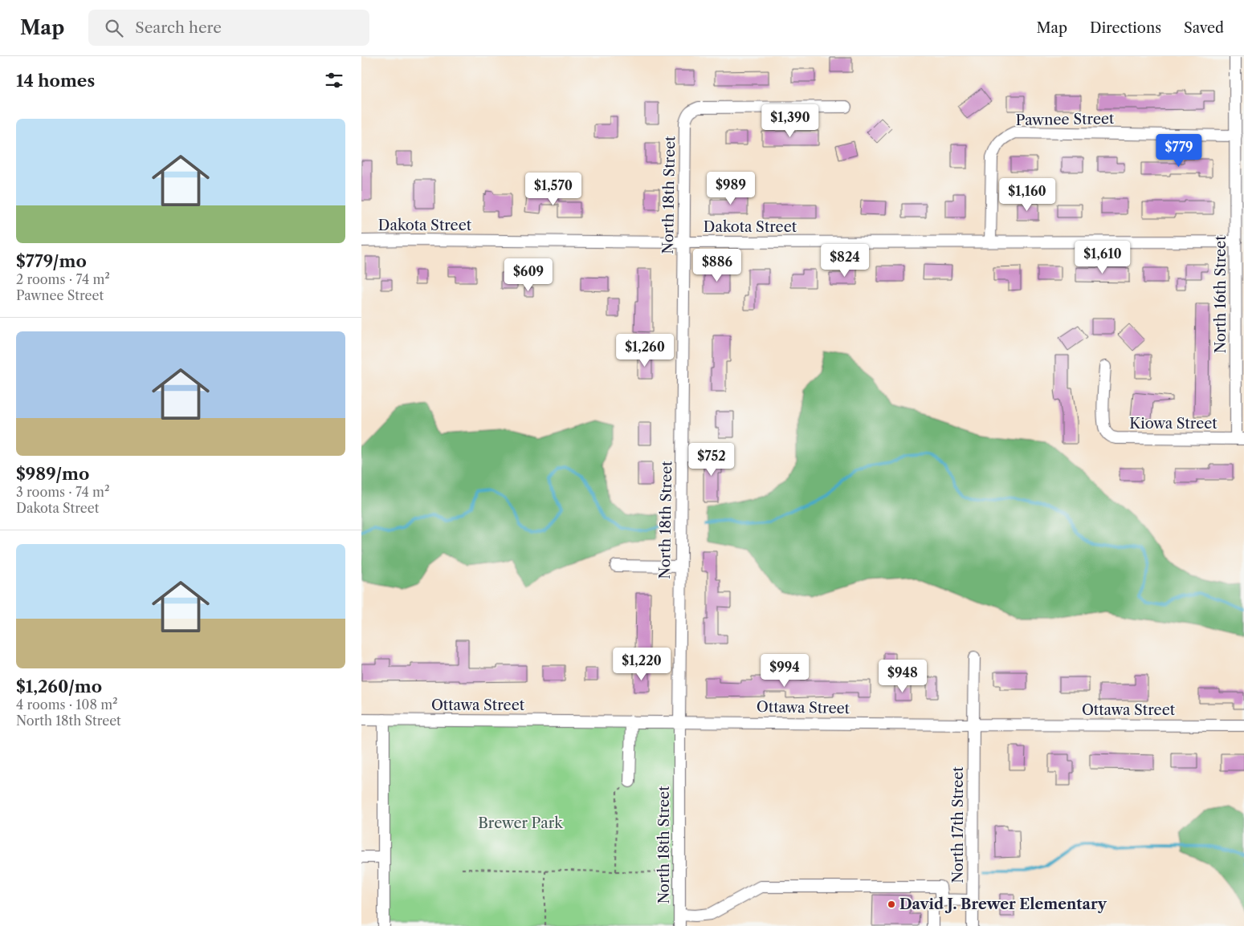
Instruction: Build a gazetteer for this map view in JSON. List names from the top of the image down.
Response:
{
  "streets": {
    "street": [
      "Pawnee Street",
      "North 18th Street",
      "Dakota Street",
      "North 16th Street",
      "Kiowa Street",
      "Ottawa Street",
      "North 17th Street"
    ]
  },
  "crossings": [
    ["Pawnee Street", "Dakota Street"],
    ["Pawnee Street", "North 16th Street"],
    ["North 18th Street", "Dakota Street"],
    ["North 18th Street", "Ottawa Street"],
    ["Dakota Street", "North 16th Street"],
    ["North 16th Street", "Kiowa Street"],
    ["Ottawa Street", "North 17th Street"]
  ],
  "parks": ["Brewer Park"],
  "places": ["David J. Brewer Elementary"],
  "page": {
    "header": "Map",
    "search": "Search here",
    "nav": ["Map", "Directions", "Saved"],
    "heading": "14 homes",
    "list": [
      {
        "name": "$779/mo",
        "note": "2 rooms · 74 m² · Pawnee Street"
      },
      {
        "name": "$989/mo",
        "note": "3 rooms · 74 m² · Dakota Street"
      },
      {
        "name": "$1,260/mo",
        "note": "4 rooms · 108 m² · North 18th Street"
      }
    ],
    "price": [
      "$1,390",
      "$779",
      "$989",
      "$1,570",
      "$1,160",
      "$1,610",
      "$824",
      "$886",
      "$609",
      "$1,260",
      "$752",
      "$1,220",
      "$994",
      "$948"
    ]
  }
}
